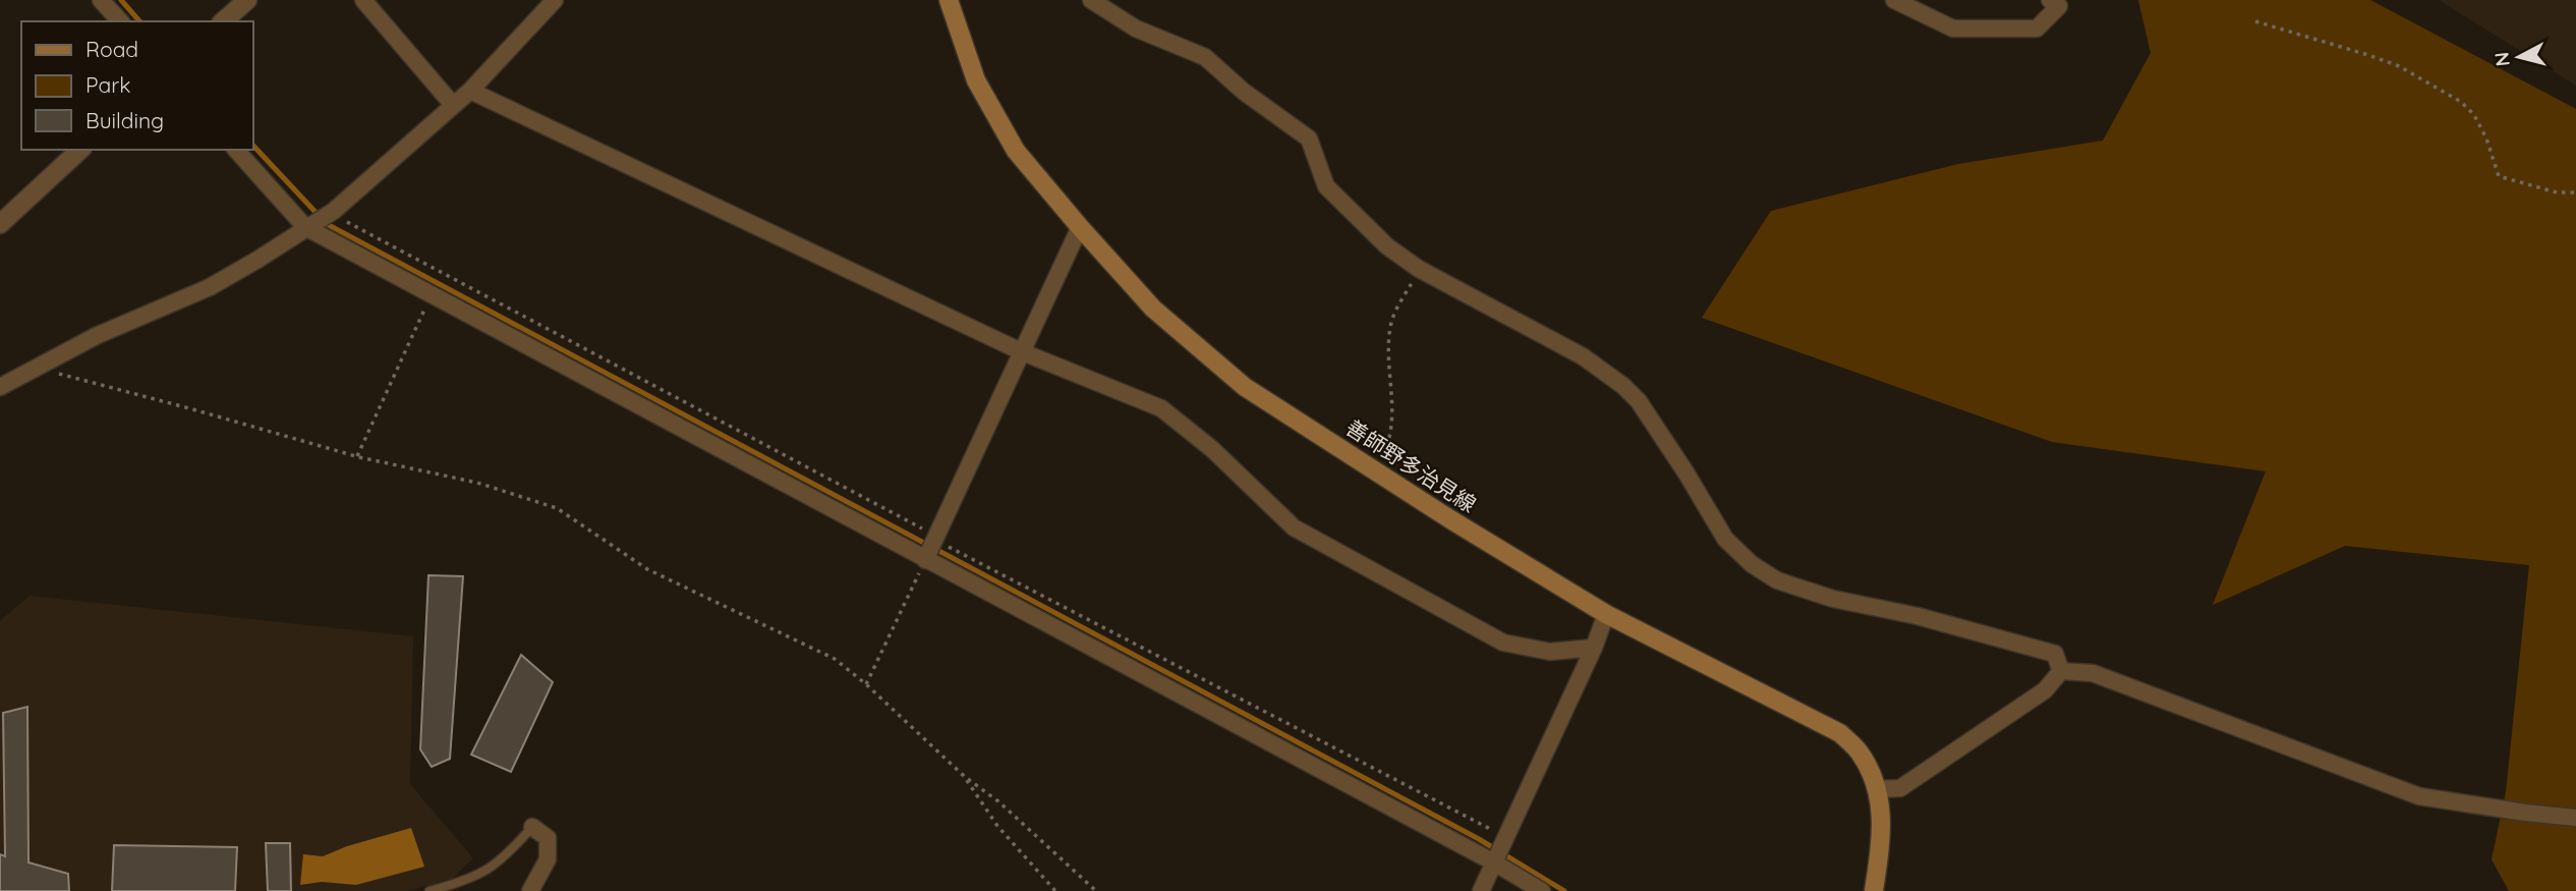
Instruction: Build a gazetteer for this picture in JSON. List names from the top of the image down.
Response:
{
  "streets": {
    "main road": ["善師野多治見線"]
  },
  "legend": ["Road", "Park", "Building"],
  "north": "left"
}
